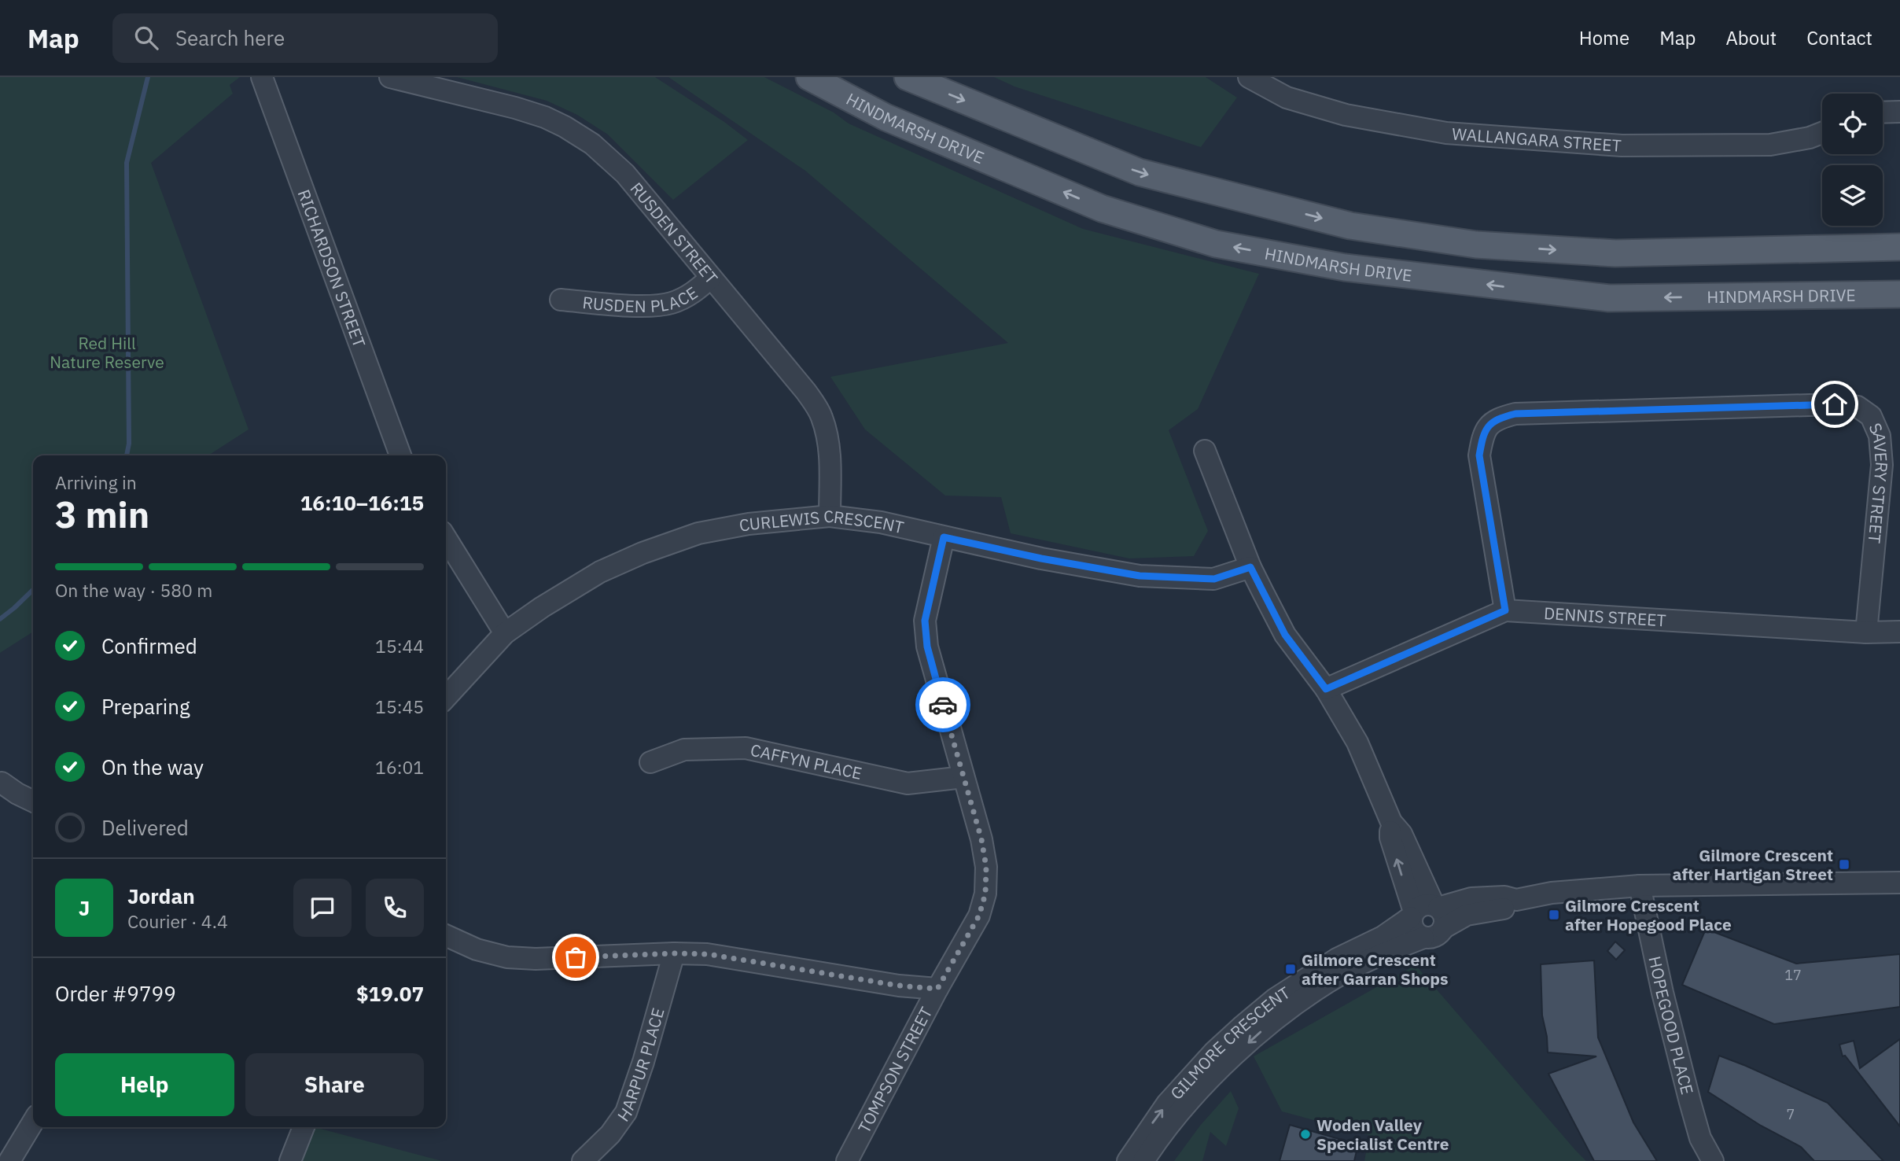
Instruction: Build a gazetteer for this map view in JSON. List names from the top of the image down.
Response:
{
  "streets": {
    "main road": ["HINDMARSH DRIVE"],
    "street": [
      "WALLANGARA STREET",
      "RUSDEN STREET",
      "RICHARDSON STREET",
      "RUSDEN PLACE",
      "SAVERY STREET",
      "CURLEWIS CRESCENT",
      "DENNIS STREET",
      "CAFFYN PLACE",
      "HOPEGOOD PLACE",
      "GILMORE CRESCENT",
      "HARPUR PLACE",
      "TOMPSON STREET"
    ]
  },
  "crossings": [
    ["RUSDEN STREET", "RUSDEN PLACE"],
    ["RUSDEN STREET", "CURLEWIS CRESCENT"],
    ["SAVERY STREET", "DENNIS STREET"],
    ["CURLEWIS CRESCENT", "TOMPSON STREET"],
    ["CAFFYN PLACE", "TOMPSON STREET"]
  ],
  "parks": ["Red Hill Nature Reserve"],
  "places": {
    "transit": ["Gilmore Crescent after Hartigan Street", "Gilmore Crescent after Hopegood Place", "Gilmore Crescent after Garran Shops"],
    "other": ["Woden Valley Specialist Centre"]
  },
  "house_numbers": ["17", "7"],
  "page": {
    "header": "Map",
    "search": "Search here",
    "nav": [
      "Home",
      "Map",
      "About",
      "Contact"
    ],
    "heading": ["3 min", "Arriving in", "16:10–16:15"],
    "panel": [
      "Jordan",
      "Courier · 4.4",
      "Order #9799",
      "$19.07"
    ],
    "bar": "On the way · 580 m",
    "list": [
      ["Confirmed", "15:44"],
      ["Preparing", "15:45"],
      ["On the way", "16:01"],
      "Delivered"
    ],
    "round": "J",
    "buttons": ["Help", "Share"]
  }
}
